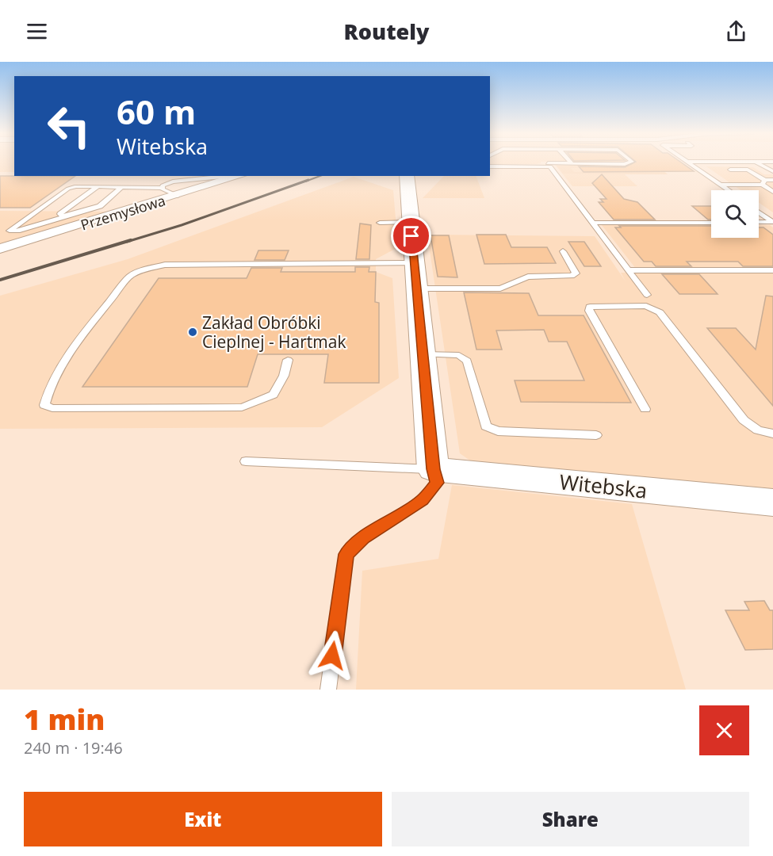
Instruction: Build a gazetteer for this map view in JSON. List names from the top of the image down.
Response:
{
  "streets": {
    "street": ["Przemysłowa", "Witebska"]
  },
  "places": ["Zakład Obróbki Cieplnej - Hartmak"],
  "page": {
    "header": "Routely",
    "turn": ["60 m", "Witebska"],
    "heading": ["1 min", "240 m · 19:46"],
    "buttons": ["Exit", "Share"]
  }
}
